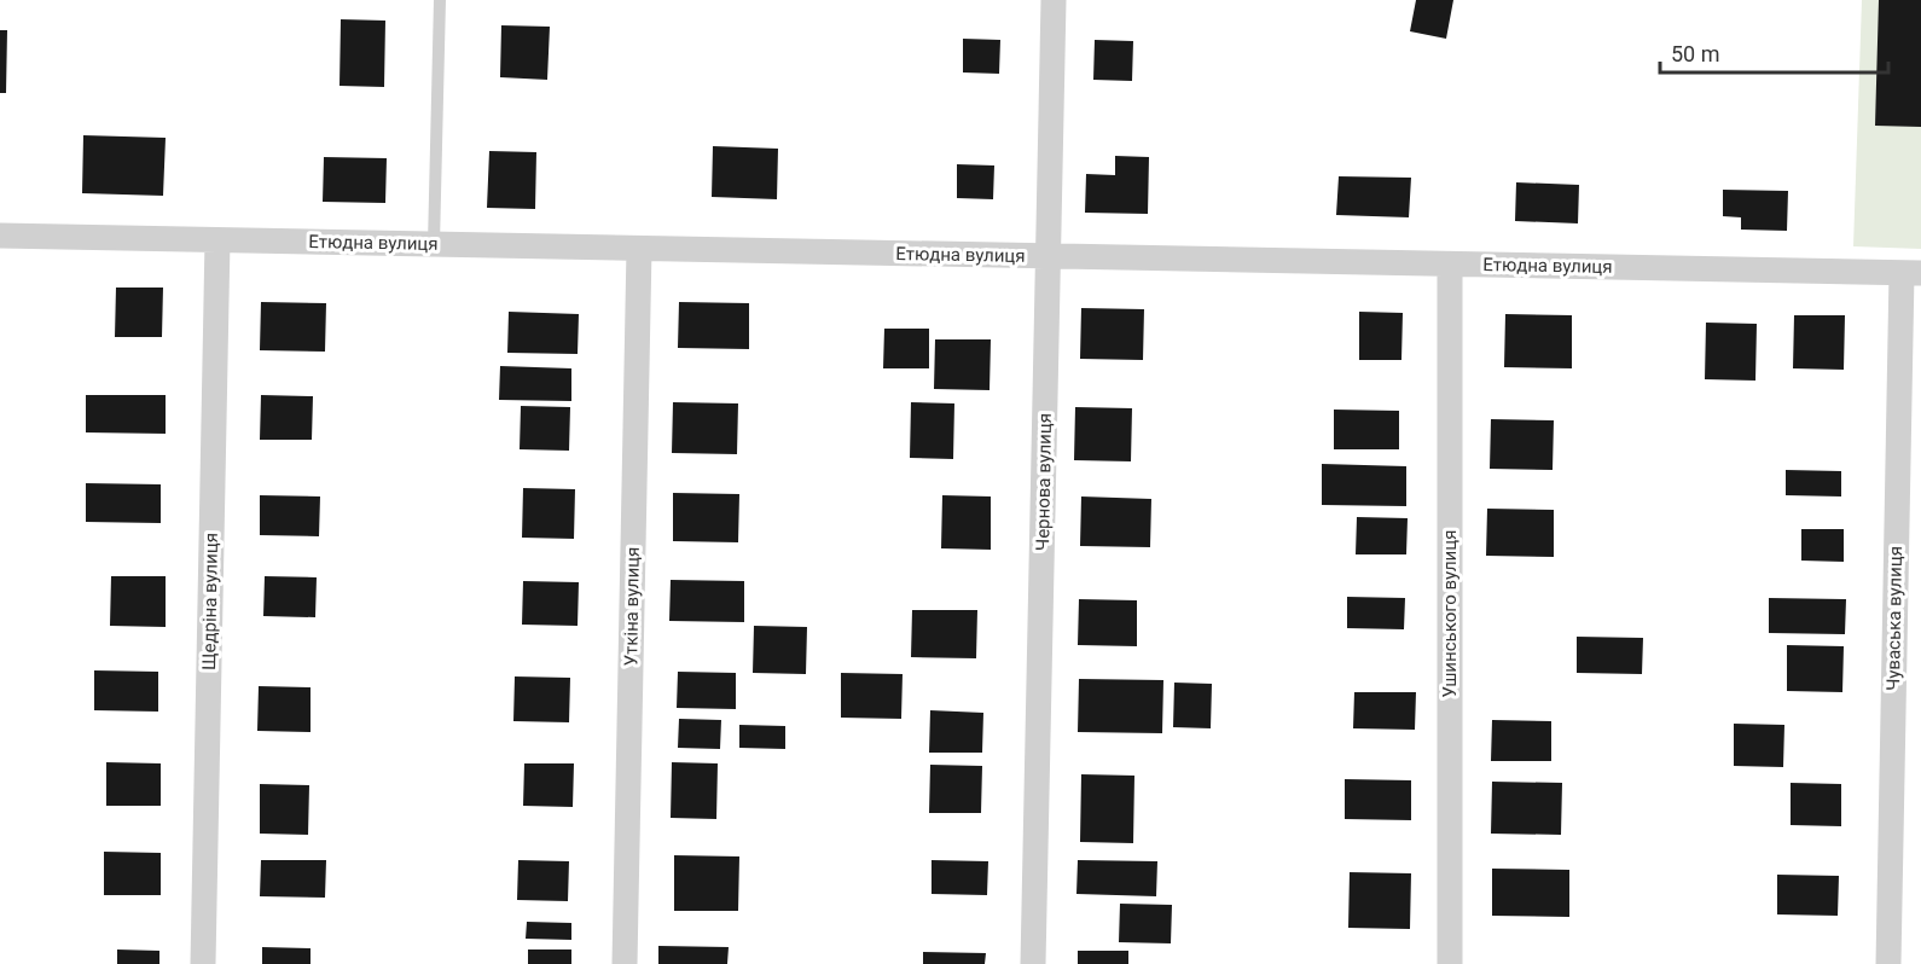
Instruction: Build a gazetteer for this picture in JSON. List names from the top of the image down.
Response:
{
  "streets": {
    "street": [
      "Етюдна вулиця",
      "Чернова вулиця",
      "Щедріна вулиця",
      "Уткіна вулиця",
      "Ушинського вулиця",
      "Чуваська вулиця"
    ]
  },
  "crossings": [
    ["Етюдна вулиця", "Чернова вулиця"],
    ["Етюдна вулиця", "Щедріна вулиця"],
    ["Етюдна вулиця", "Уткіна вулиця"],
    ["Етюдна вулиця", "Ушинського вулиця"],
    ["Етюдна вулиця", "Чуваська вулиця"]
  ],
  "scale_bar": "50 m"
}
